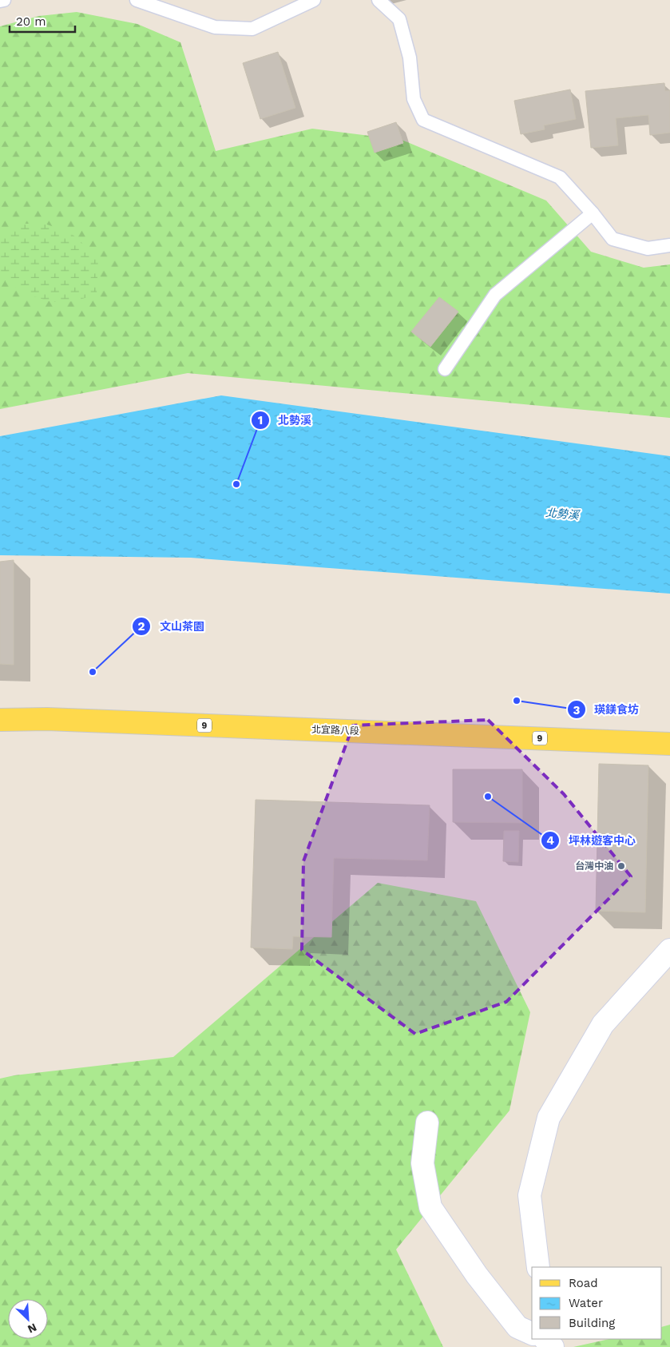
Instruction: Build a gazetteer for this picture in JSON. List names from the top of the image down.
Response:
{
  "streets": {
    "main road": ["9", "北宜路八段"]
  },
  "water": ["北勢溪"],
  "places": [
    "北勢溪",
    "文山茶園",
    "瑛鎂食坊",
    "坪林遊客中心",
    "台灣中油"
  ],
  "legend": ["Road", "Water", "Building"],
  "scale_bar": "20 m",
  "north": "bottom right"
}
